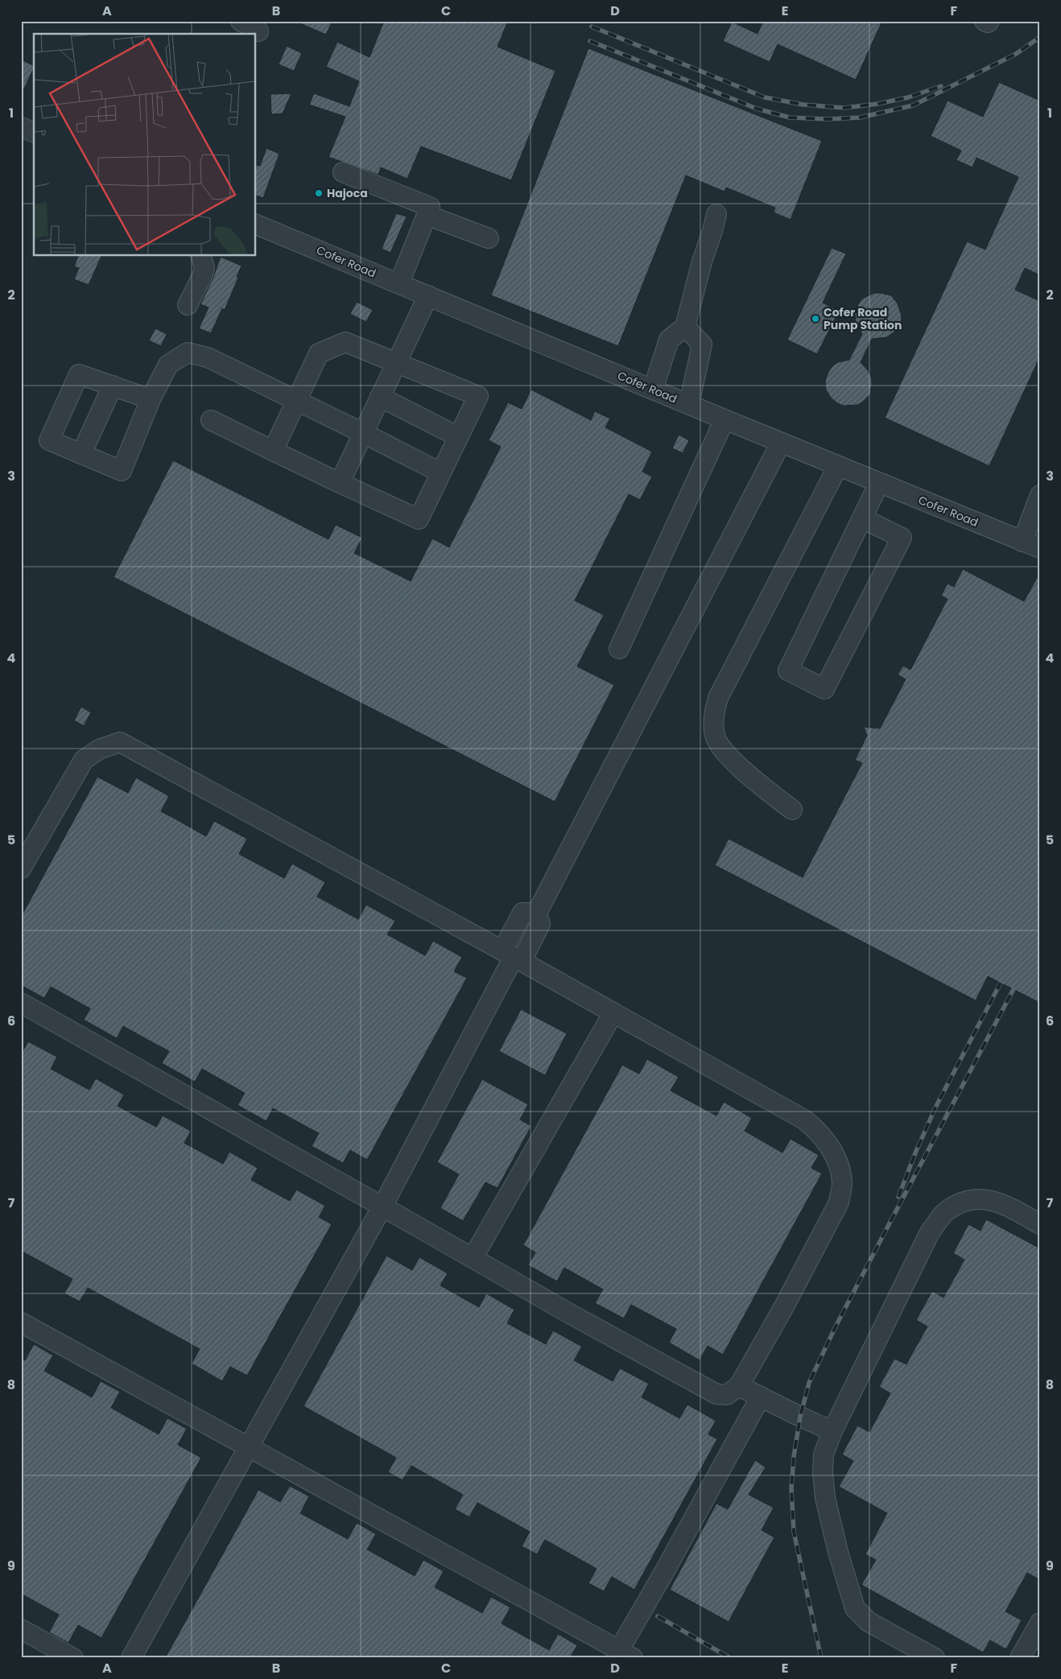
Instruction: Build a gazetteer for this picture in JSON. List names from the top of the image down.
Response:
{
  "streets": {
    "street": ["Cofer Road"]
  },
  "places": ["Hajoca", "Cofer Road Pump Station"],
  "grid": {
    "columns": [
      "A",
      "B",
      "C",
      "D",
      "E",
      "F"
    ],
    "rows": [
      "1",
      "2",
      "3",
      "4",
      "5",
      "6",
      "7",
      "8",
      "9"
    ]
  }
}
